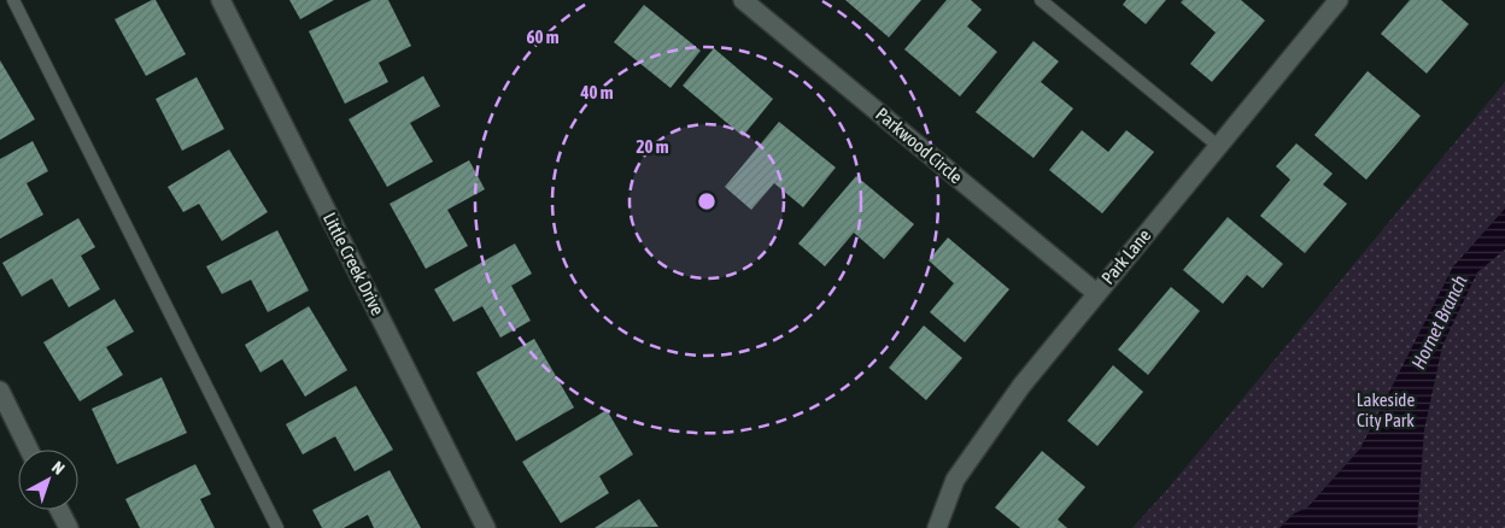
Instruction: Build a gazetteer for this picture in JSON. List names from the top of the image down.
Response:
{
  "streets": {
    "street": ["Parkwood Circle", "Park Lane", "Little Creek Drive"]
  },
  "crossings": [
    ["Parkwood Circle", "Park Lane"]
  ],
  "water": ["Hornet Branch"],
  "parks": ["Lakeside City Park"],
  "north": "top right",
  "rings": ["60 m", "40 m", "20 m"]
}
